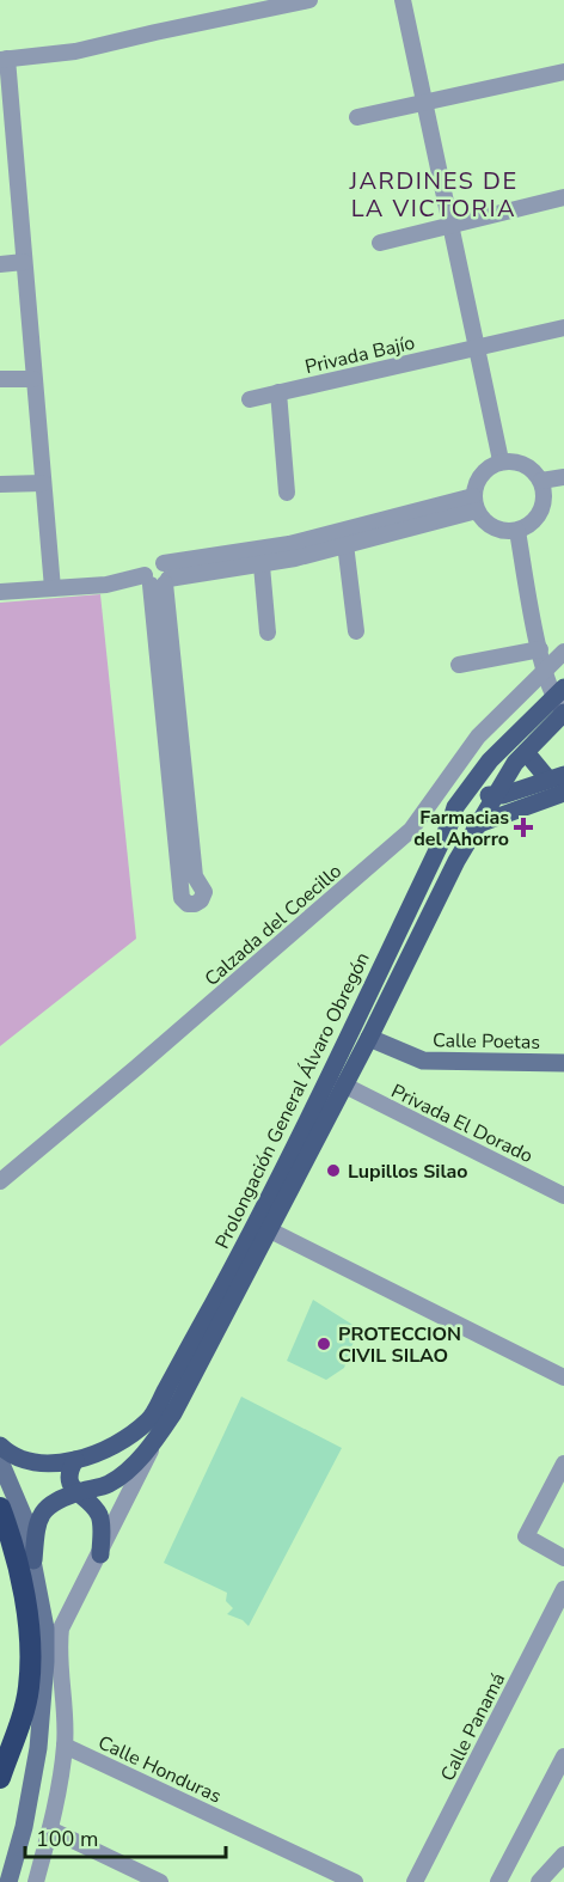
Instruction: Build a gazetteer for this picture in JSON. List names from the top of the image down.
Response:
{
  "streets": {
    "main road": ["Prolongación General Álvaro Obregón"],
    "street": [
      "Privada Bajío",
      "Calzada del Coecillo",
      "Calle Poetas",
      "Privada El Dorado",
      "Calle Panamá",
      "Calle Honduras"
    ]
  },
  "crossings": [
    ["Calle Poetas", "Prolongación General Álvaro Obregón"],
    ["Prolongación General Álvaro Obregón", "Privada El Dorado"]
  ],
  "districts": ["JARDINES DE LA VICTORIA"],
  "places": {
    "health": ["Farmacias del Ahorro"],
    "other": ["Lupillos Silao", "PROTECCION CIVIL SILAO"]
  },
  "scale_bar": "100 m"
}
